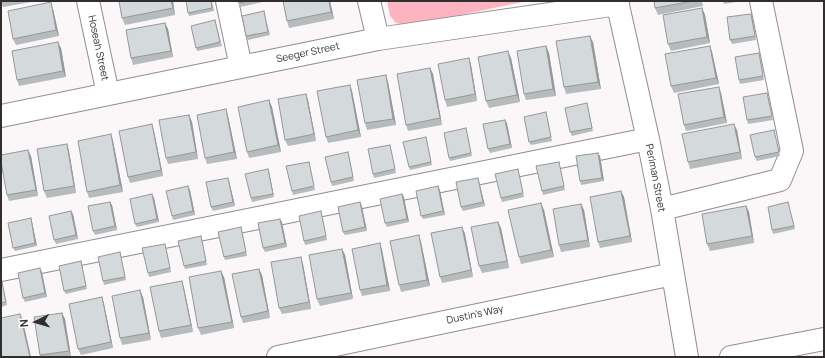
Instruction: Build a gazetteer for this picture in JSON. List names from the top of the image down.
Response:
{
  "streets": {
    "street": [
      "Hoseah Street",
      "Seeger Street",
      "Perlman Street",
      "Dustin's Way"
    ]
  },
  "crossings": [
    ["Hoseah Street", "Seeger Street"],
    ["Seeger Street", "Perlman Street"],
    ["Perlman Street", "Dustin's Way"]
  ],
  "north": "left"
}
